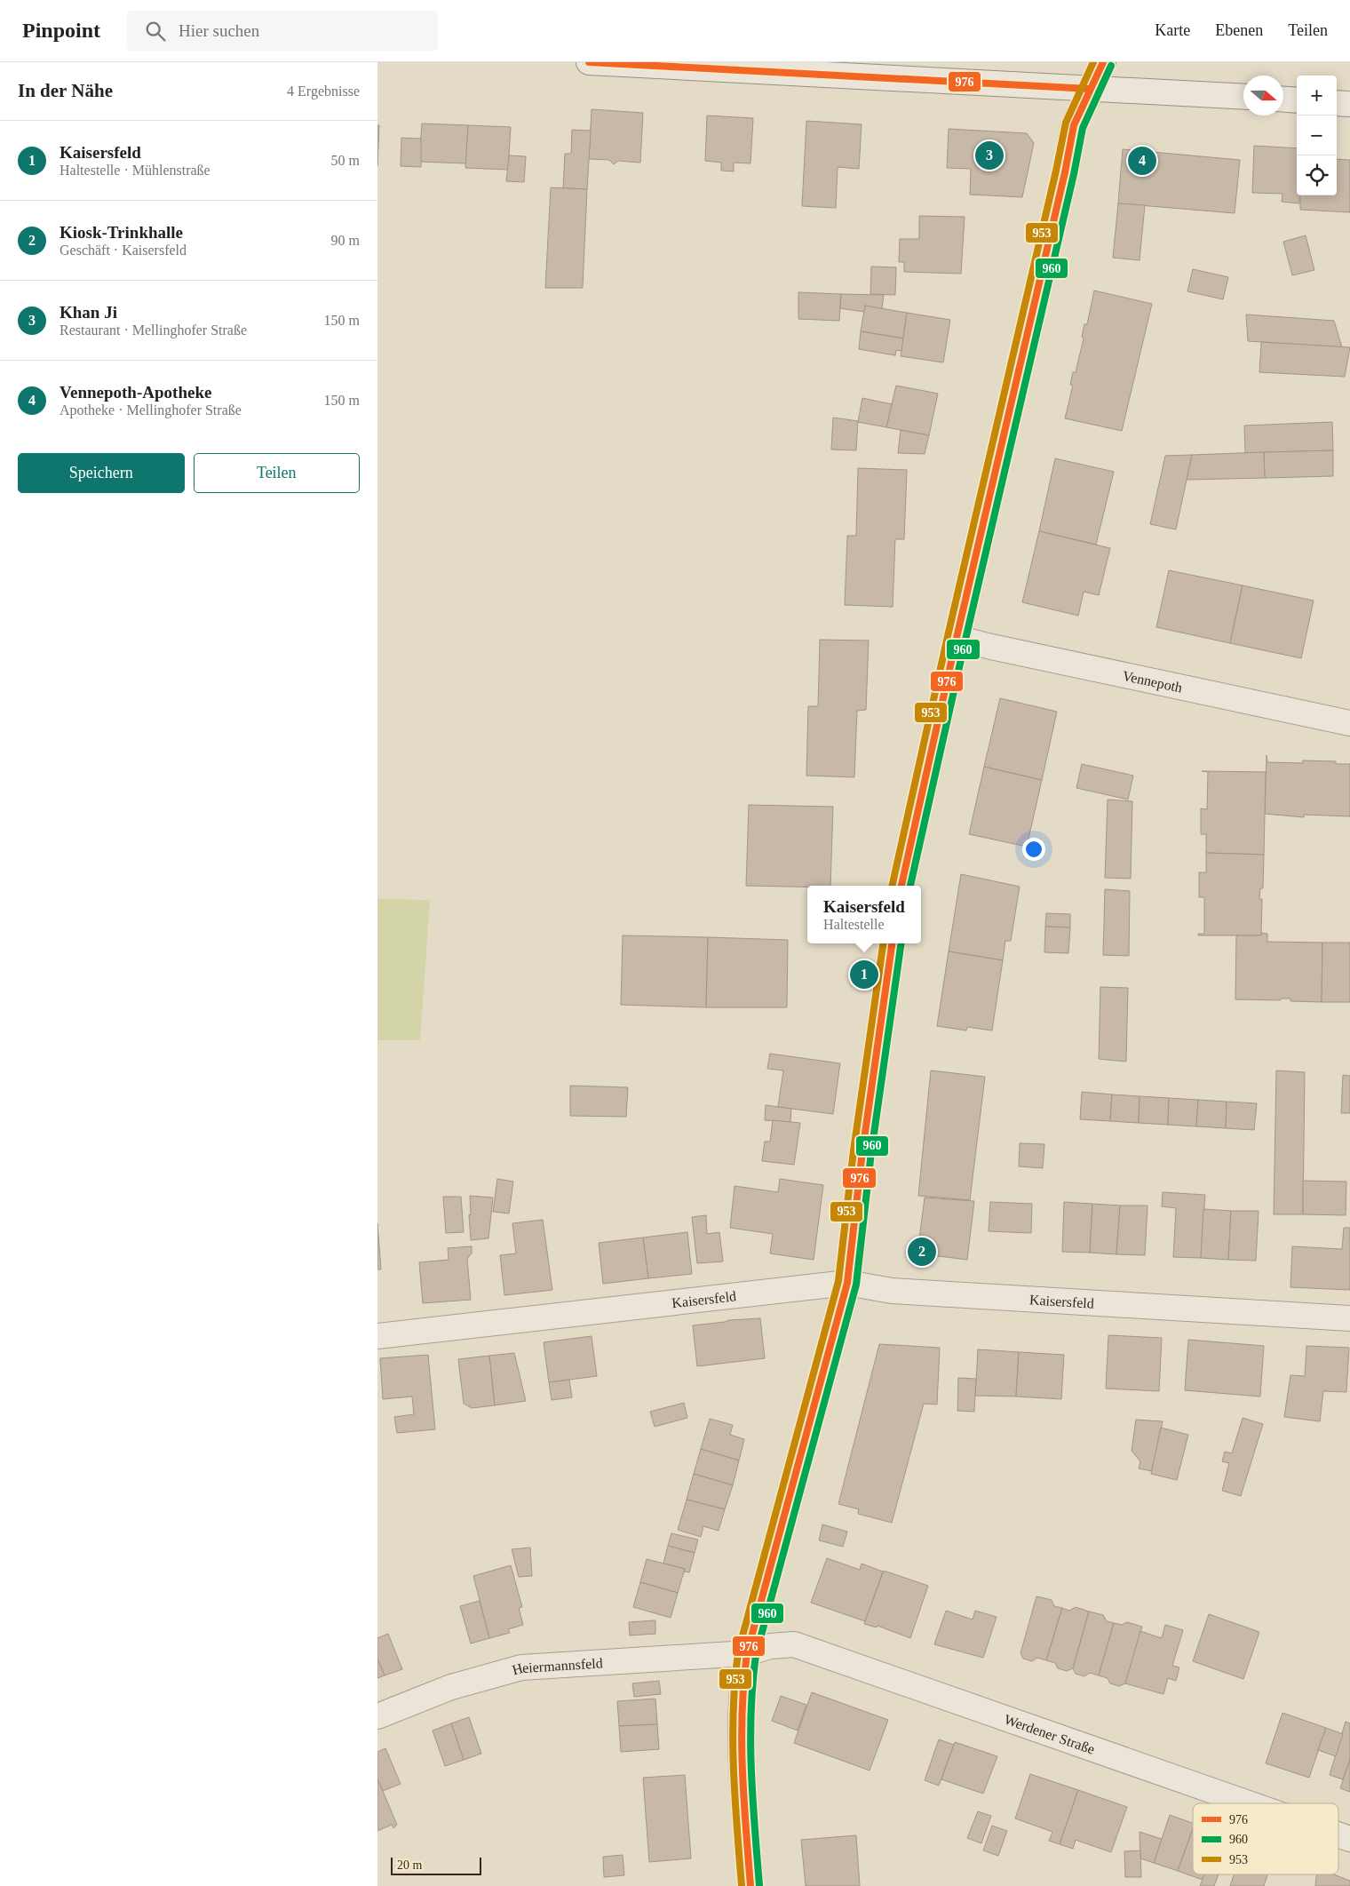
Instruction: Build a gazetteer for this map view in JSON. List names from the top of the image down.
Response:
{
  "streets": {
    "street": [
      "Vennepoth",
      "Kaisersfeld",
      "Heiermannsfeld",
      "Werdener Straße"
    ]
  },
  "crossings": [
    ["Heiermannsfeld", "Werdener Straße"]
  ],
  "lines": ["transit line 976", "transit line 953", "transit line 960"],
  "legend": ["976", "960", "953"],
  "scale_bar": "20 m",
  "north": "right",
  "page": {
    "header": "Pinpoint",
    "search": "Hier suchen",
    "nav": ["Karte", "Ebenen", "Teilen"],
    "heading": ["In der Nähe", "4 Ergebnisse"],
    "map_buttons": ["+", "−"],
    "list": [
      {
        "mark": "1",
        "name": "Kaisersfeld",
        "note": "Haltestelle · Mühlenstraße",
        "value": "50 m"
      },
      {
        "mark": "2",
        "name": "Kiosk-Trinkhalle",
        "note": "Geschäft · Kaisersfeld",
        "value": "90 m"
      },
      {
        "mark": "3",
        "name": "Khan Ji",
        "note": "Restaurant · Mellinghofer Straße",
        "value": "150 m"
      },
      {
        "mark": "4",
        "name": "Vennepoth-Apotheke",
        "note": "Apotheke · Mellinghofer Straße",
        "value": "150 m"
      }
    ],
    "pins": [
      "3",
      "4",
      "1",
      "2"
    ],
    "buttons": ["Speichern", "Teilen"],
    "popup": ["Kaisersfeld", "Haltestelle"],
    "scale": "20 m"
  }
}
